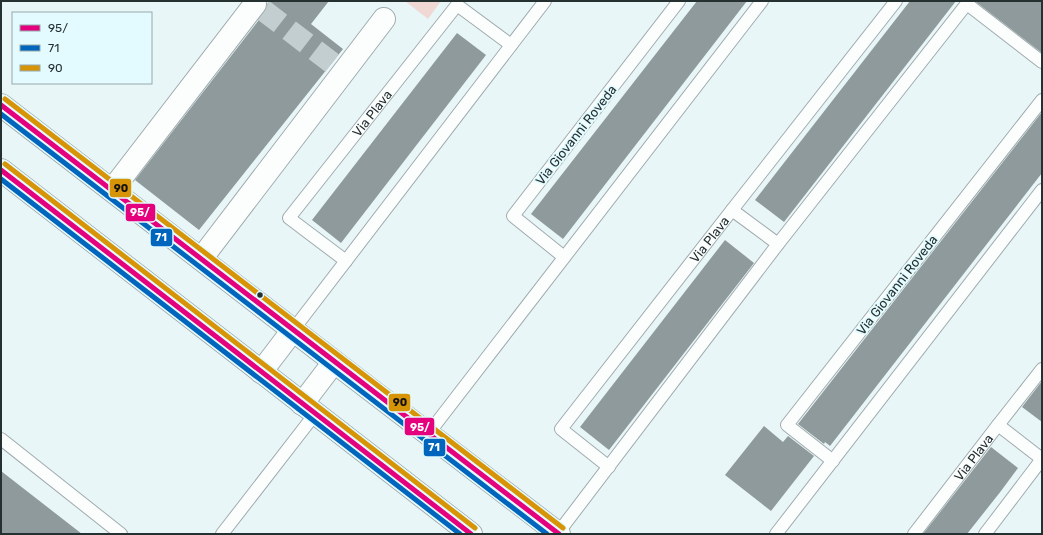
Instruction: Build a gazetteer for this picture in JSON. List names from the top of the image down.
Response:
{
  "streets": {
    "lane": ["Via Plava", "Via Giovanni Roveda"]
  },
  "lines": ["transit line 90", "transit line 95/", "transit line 71"],
  "legend": ["95/", "71", "90"]
}
